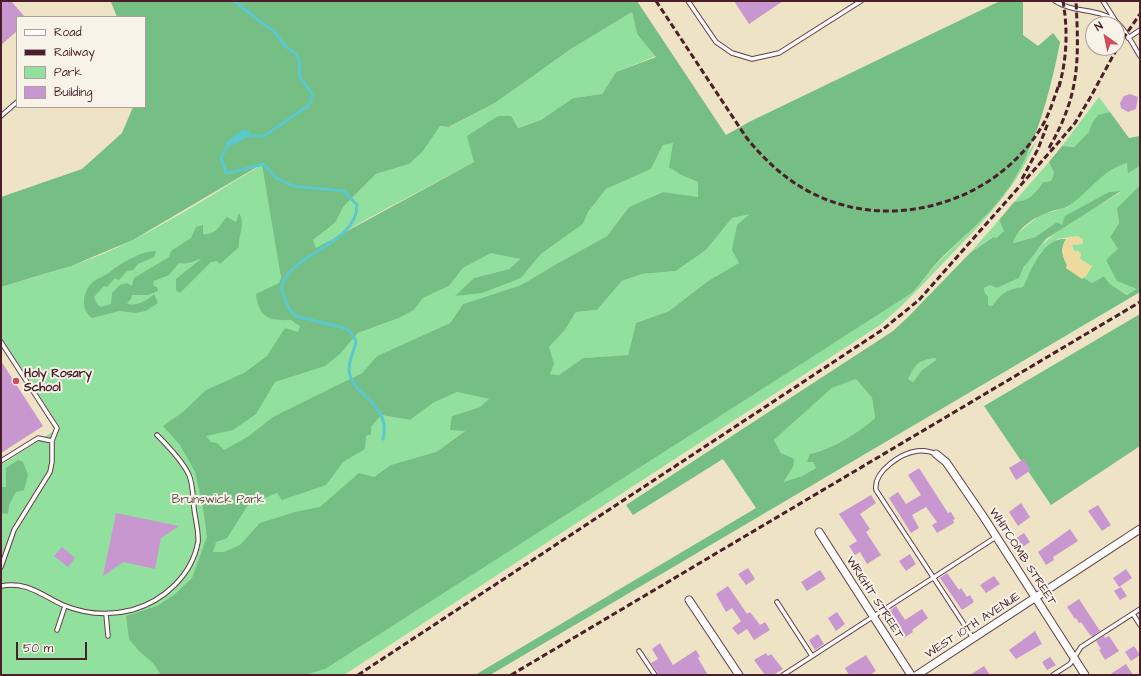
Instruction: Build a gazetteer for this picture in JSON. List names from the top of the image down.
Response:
{
  "streets": {
    "street": ["WHITCOMB STREET", "WRIGHT STREET", "WEST 10TH AVENUE"]
  },
  "crossings": [
    ["WHITCOMB STREET", "WEST 10TH AVENUE"]
  ],
  "parks": ["Brunswick Park"],
  "places": ["Holy Rosary School"],
  "legend": [
    "Road",
    "Railway",
    "Park",
    "Building"
  ],
  "scale_bar": "50 m",
  "north": "top left"
}
